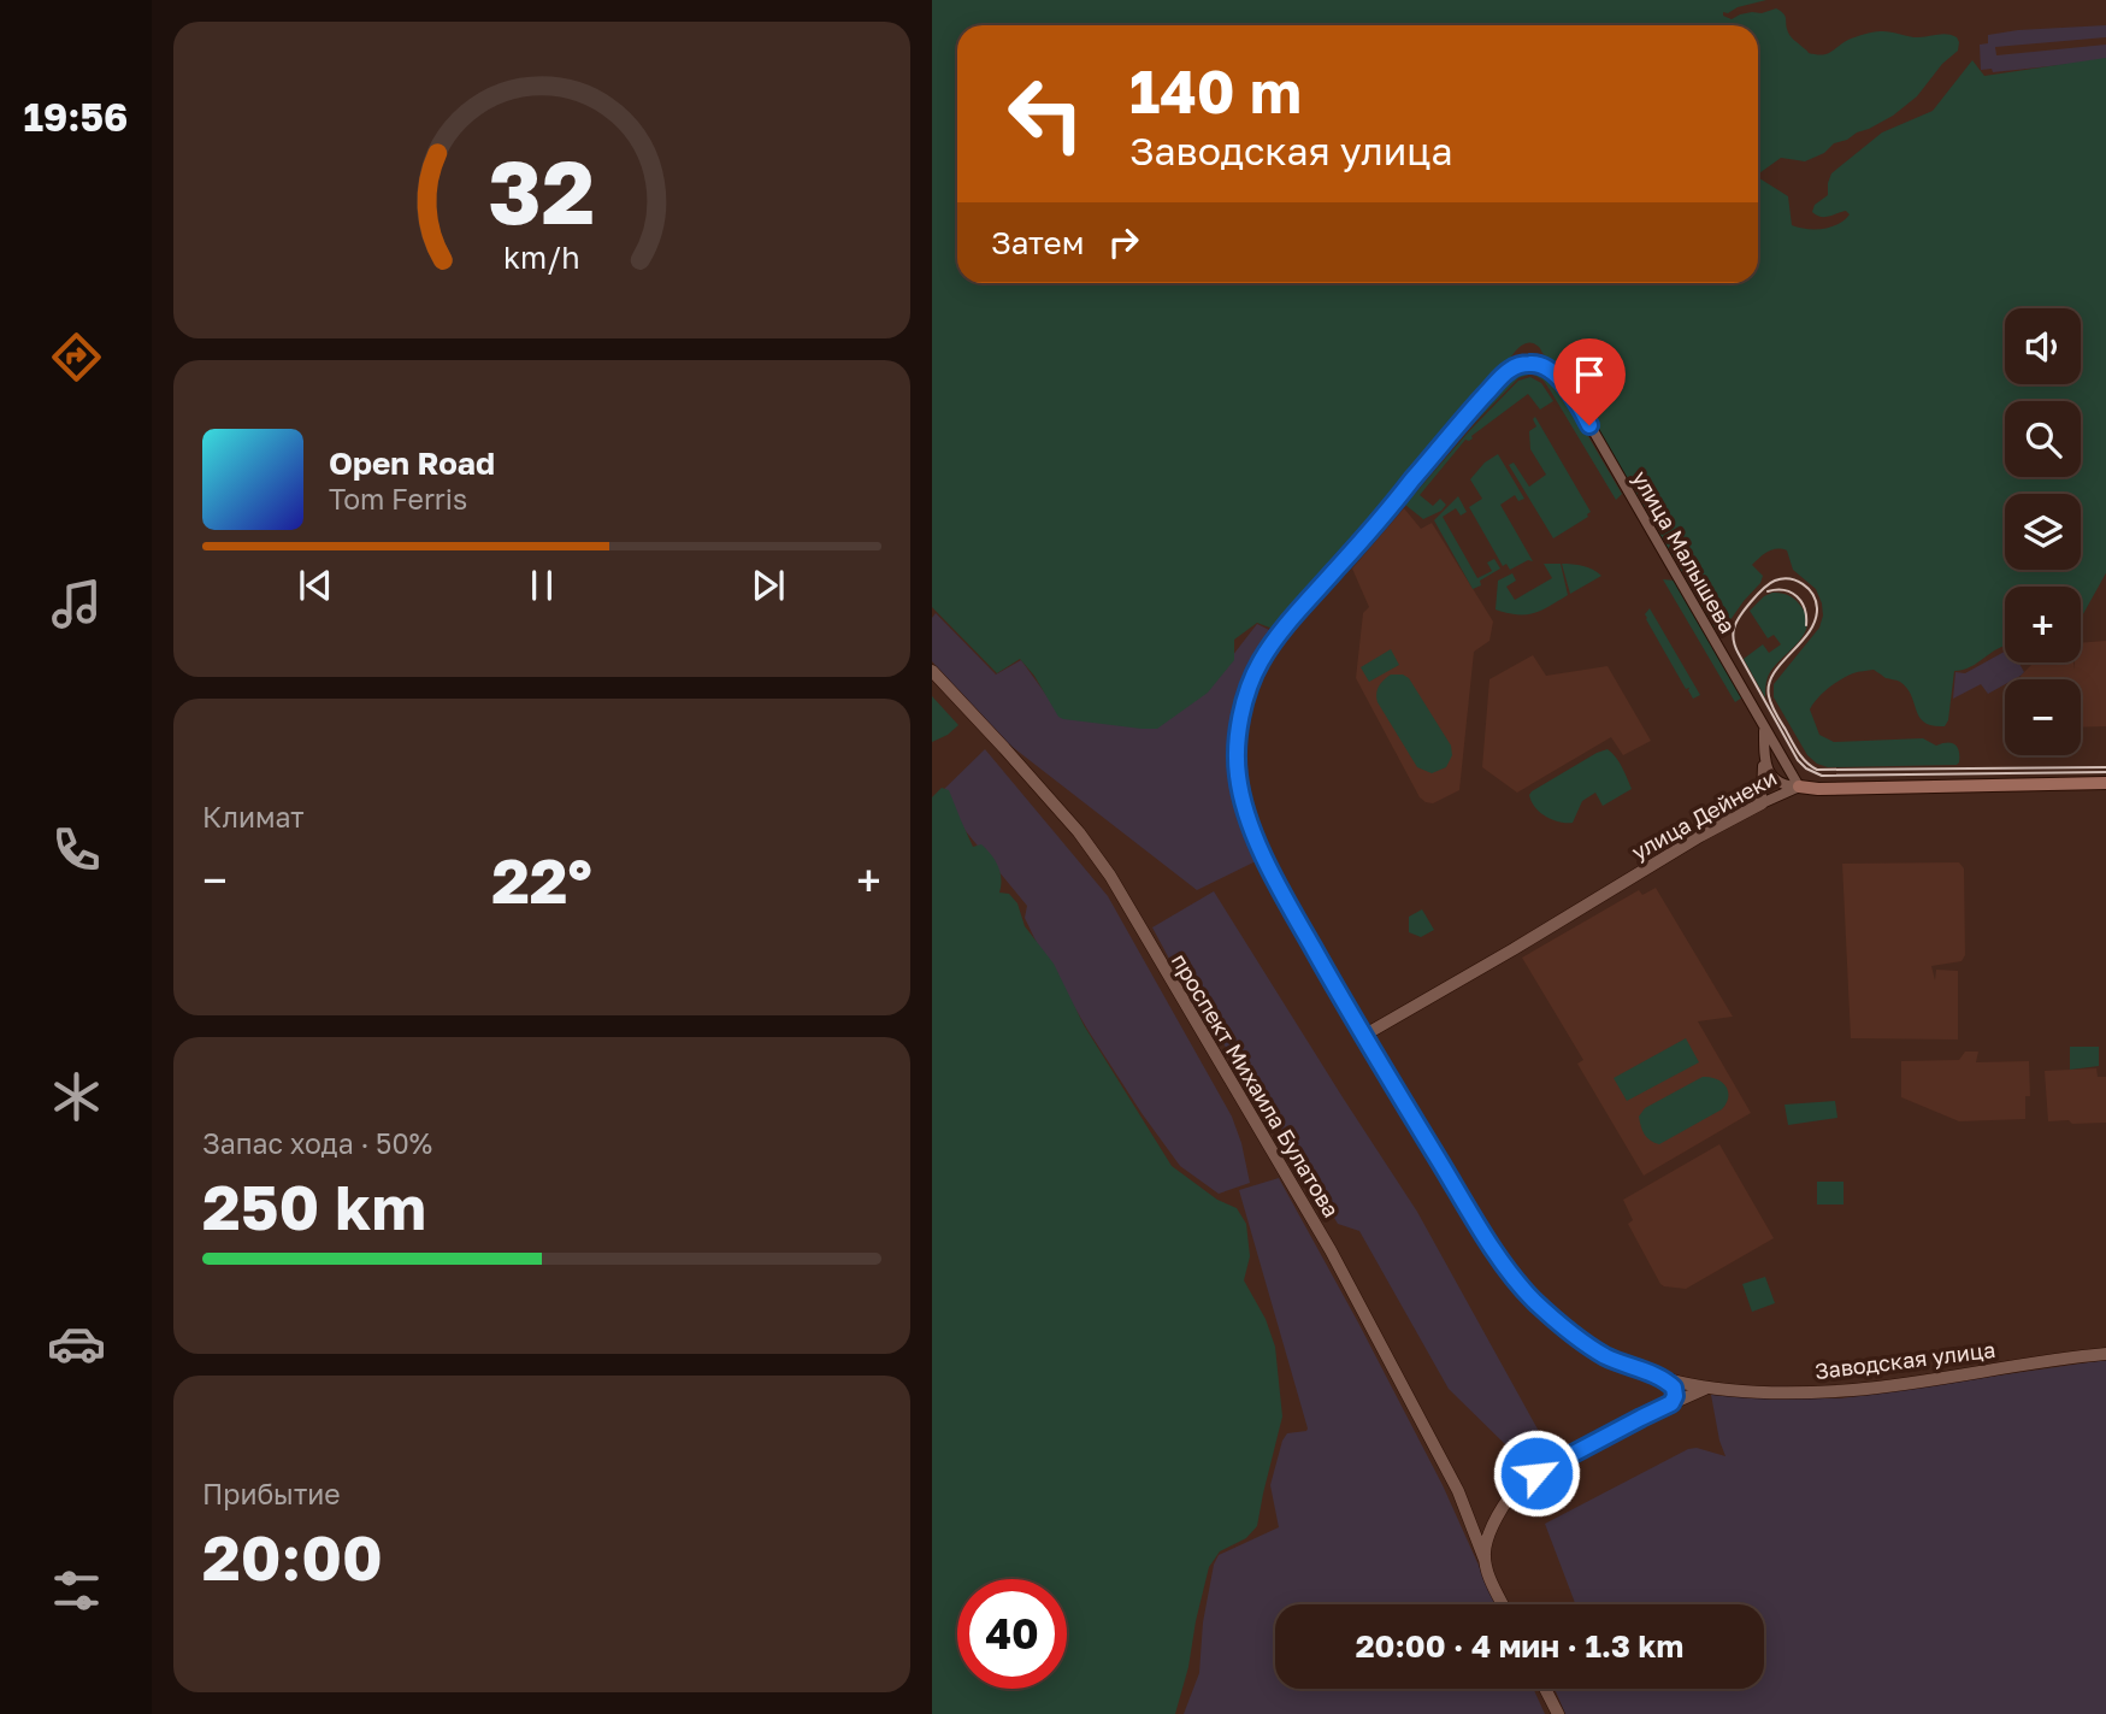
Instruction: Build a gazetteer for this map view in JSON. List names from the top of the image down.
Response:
{
  "streets": {
    "main road": ["улица Дейнеки"],
    "street": ["улица Малышева", "проспект Михаила Булатова", "Заводская улица"]
  },
  "crossings": [
    ["улица Малышева", "улица Дейнеки"],
    ["улица Малышева", "Заводская улица"],
    ["улица Дейнеки", "Заводская улица"],
    ["проспект Михаила Булатова", "Заводская улица"]
  ],
  "page": {
    "tabs": "19:56",
    "turn": ["140 m", "Заводская улица"],
    "then": "Затем",
    "map_buttons": ["+", "−"],
    "song": ["Open Road", "Tom Ferris"],
    "tile": [
      "Климат",
      ["Запас хода · 50%", "250 km"],
      ["Прибытие", "20:00"]
    ],
    "heat": ["−", "22°", "+"],
    "limit": "40",
    "trip": "20:00 · 4 мин · 1.3 km",
    "gauge": ["32", "km/h"]
  }
}
